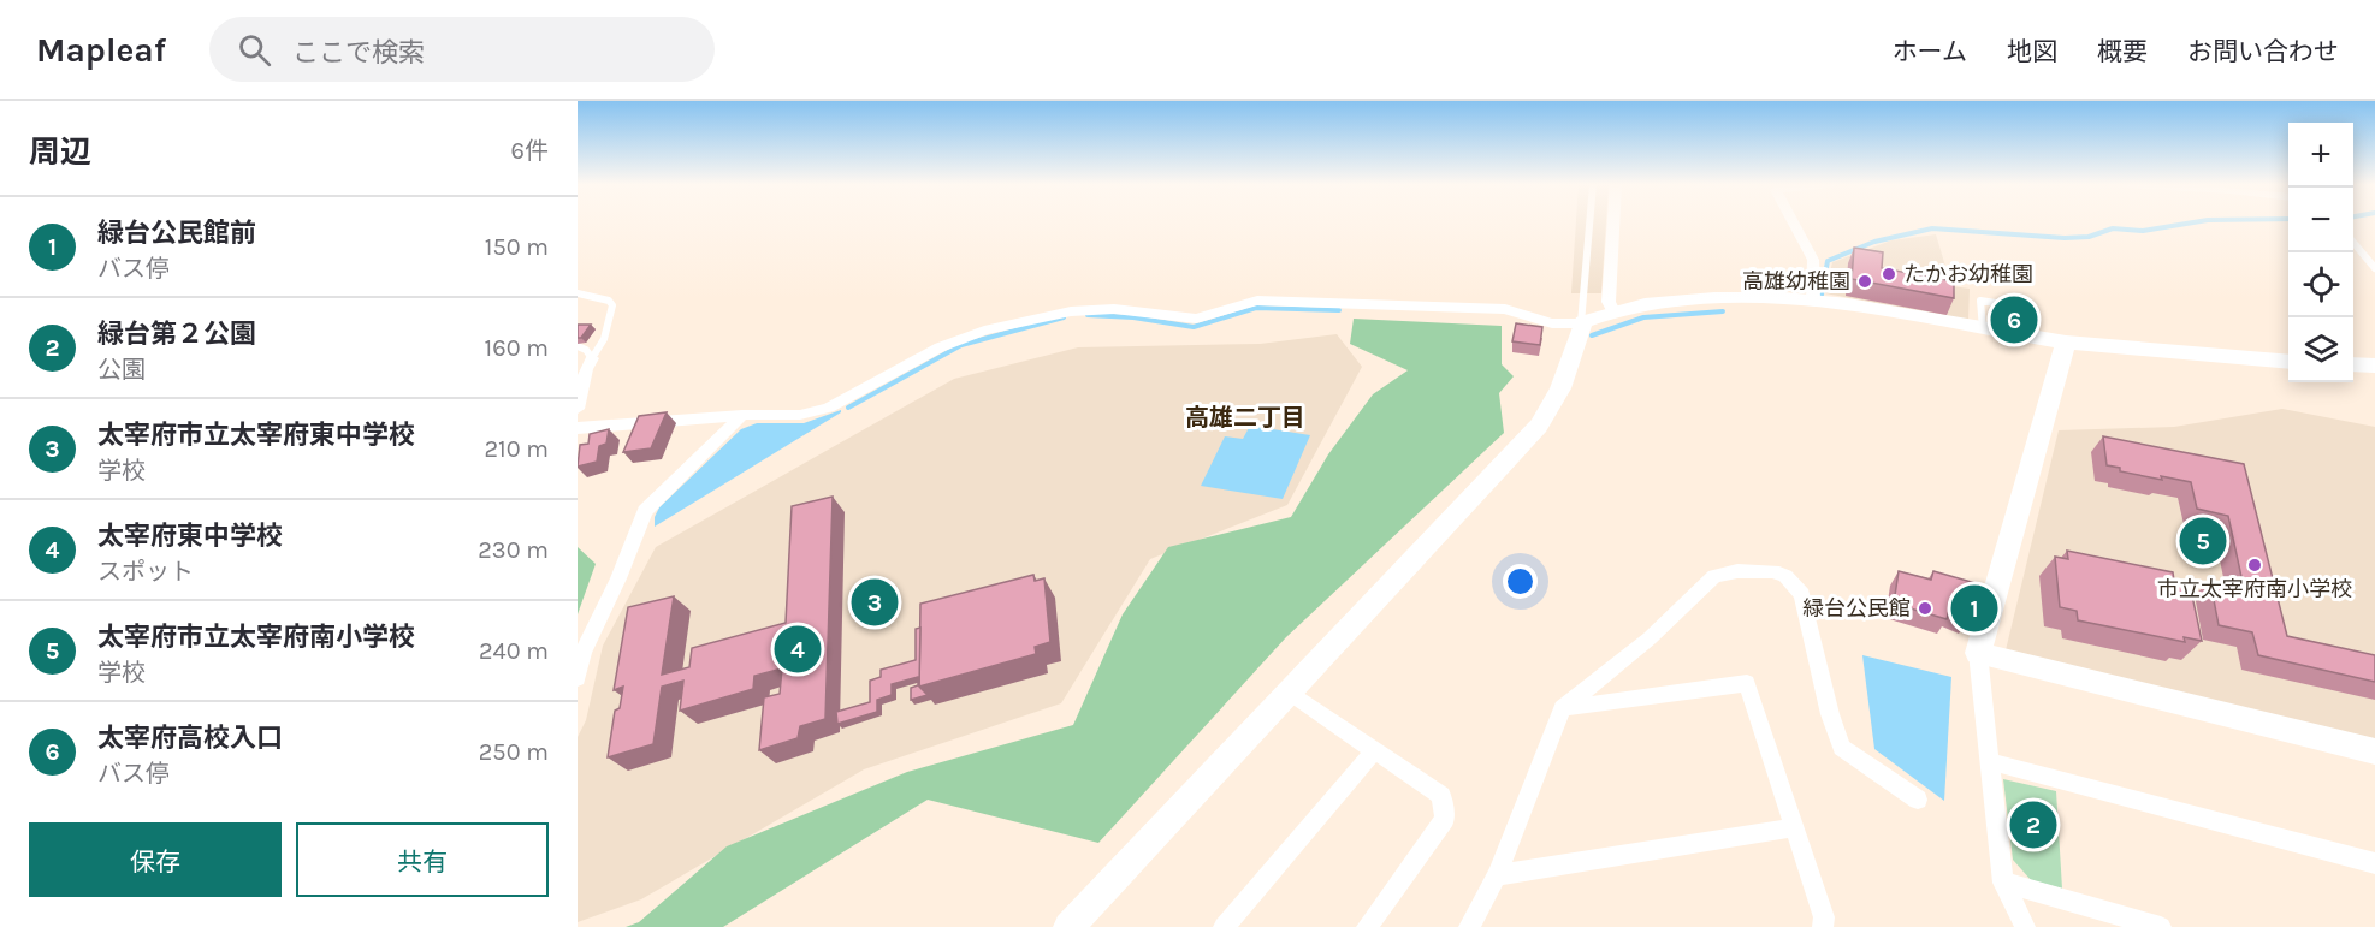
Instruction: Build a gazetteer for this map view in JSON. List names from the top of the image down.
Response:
{
  "districts": ["高雄二丁目"],
  "places": [
    "たかお幼稚園",
    "高雄幼稚園",
    "市立太宰府南小学校",
    "緑台公民館"
  ],
  "page": {
    "header": "Mapleaf",
    "search": "ここで検索",
    "nav": [
      "ホーム",
      "地図",
      "概要",
      "お問い合わせ"
    ],
    "heading": ["周辺", "6件"],
    "map_buttons": ["+", "−"],
    "list": [
      {
        "mark": "1",
        "name": "緑台公民館前",
        "note": "バス停",
        "value": "150 m"
      },
      {
        "mark": "2",
        "name": "緑台第２公園",
        "note": "公園",
        "value": "160 m"
      },
      {
        "mark": "3",
        "name": "太宰府市立太宰府東中学校",
        "note": "学校",
        "value": "210 m"
      },
      {
        "mark": "4",
        "name": "太宰府東中学校",
        "note": "スポット",
        "value": "230 m"
      },
      {
        "mark": "5",
        "name": "太宰府市立太宰府南小学校",
        "note": "学校",
        "value": "240 m"
      },
      {
        "mark": "6",
        "name": "太宰府高校入口",
        "note": "バス停",
        "value": "250 m"
      }
    ],
    "pins": [
      "6",
      "5",
      "3",
      "1",
      "4",
      "2"
    ],
    "buttons": ["保存", "共有"]
  }
}
